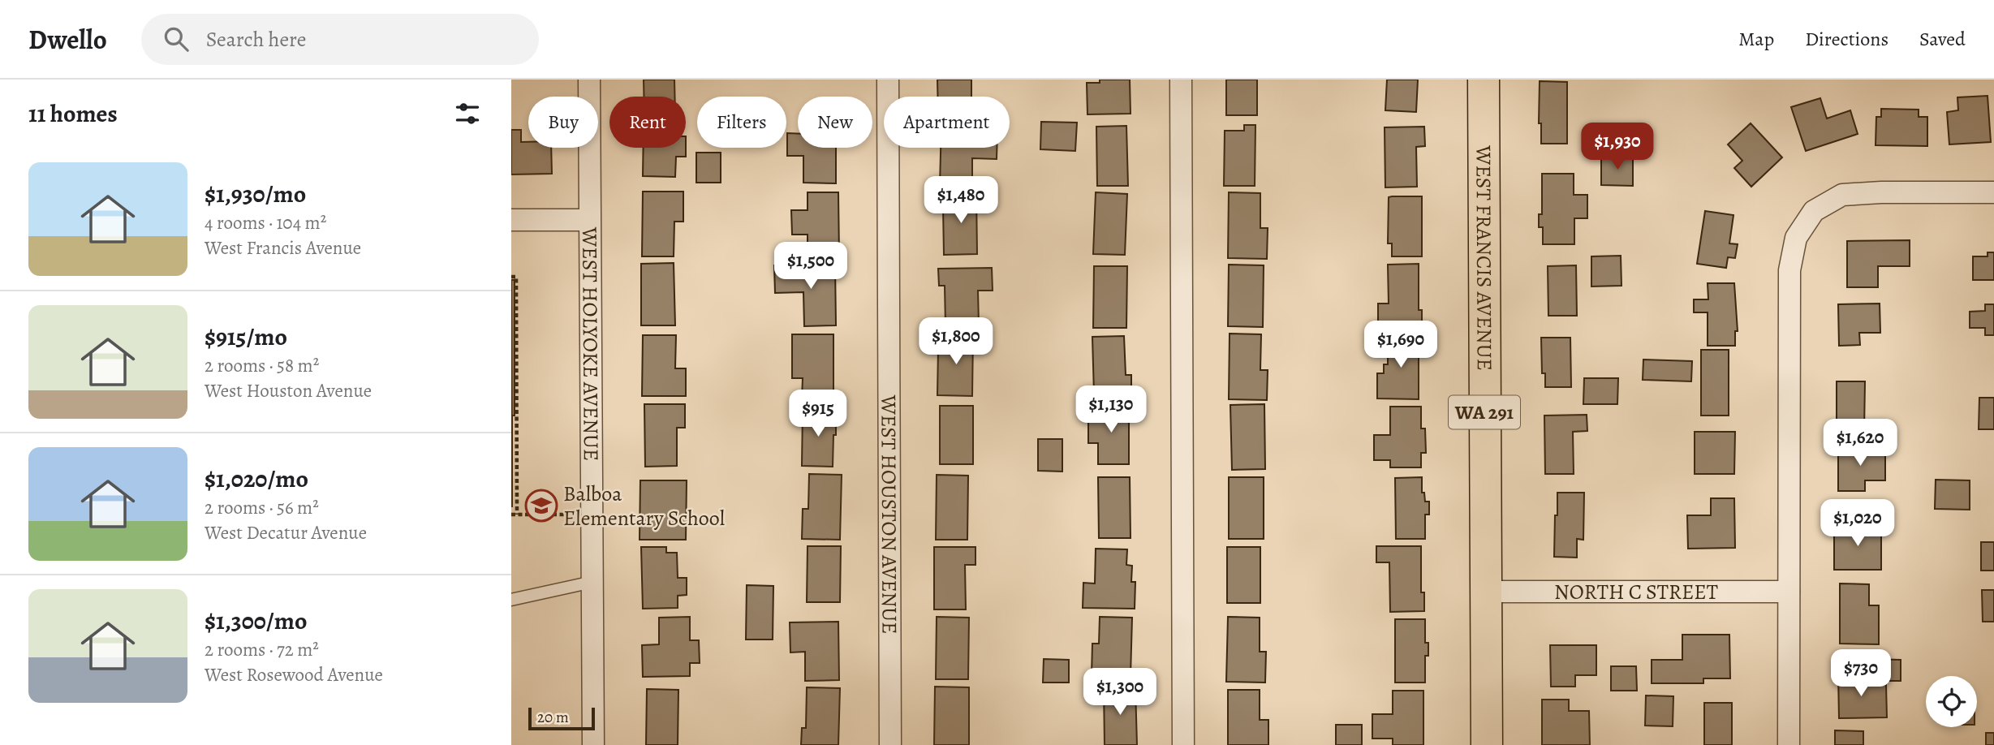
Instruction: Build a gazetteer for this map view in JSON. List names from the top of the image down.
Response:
{
  "streets": {
    "main road": ["WEST FRANCIS AVENUE", "WA 291"],
    "street": ["WEST HOLYOKE AVENUE", "WEST HOUSTON AVENUE", "NORTH C STREET"]
  },
  "crossings": [
    ["WEST FRANCIS AVENUE", "NORTH C STREET"]
  ],
  "places": {
    "school or university": ["Balboa Elementary School"]
  },
  "scale_bar": "20 m",
  "page": {
    "header": "Dwello",
    "search": "Search here",
    "nav": ["Map", "Directions", "Saved"],
    "heading": "11 homes",
    "chip": [
      "Buy",
      "Rent",
      "Filters",
      "New",
      "Apartment"
    ],
    "price": [
      "$1,930",
      "$1,480",
      "$1,500",
      "$1,800",
      "$1,690",
      "$1,130",
      "$915",
      "$1,620",
      "$1,020",
      "$730",
      "$1,300"
    ],
    "list": [
      {
        "name": "$1,930/mo",
        "note": "4 rooms · 104 m² · West Francis Avenue"
      },
      {
        "name": "$915/mo",
        "note": "2 rooms · 58 m² · West Houston Avenue"
      },
      {
        "name": "$1,020/mo",
        "note": "2 rooms · 56 m² · West Decatur Avenue"
      },
      {
        "name": "$1,300/mo",
        "note": "2 rooms · 72 m² · West Rosewood Avenue"
      }
    ],
    "scale": "20 m"
  }
}
